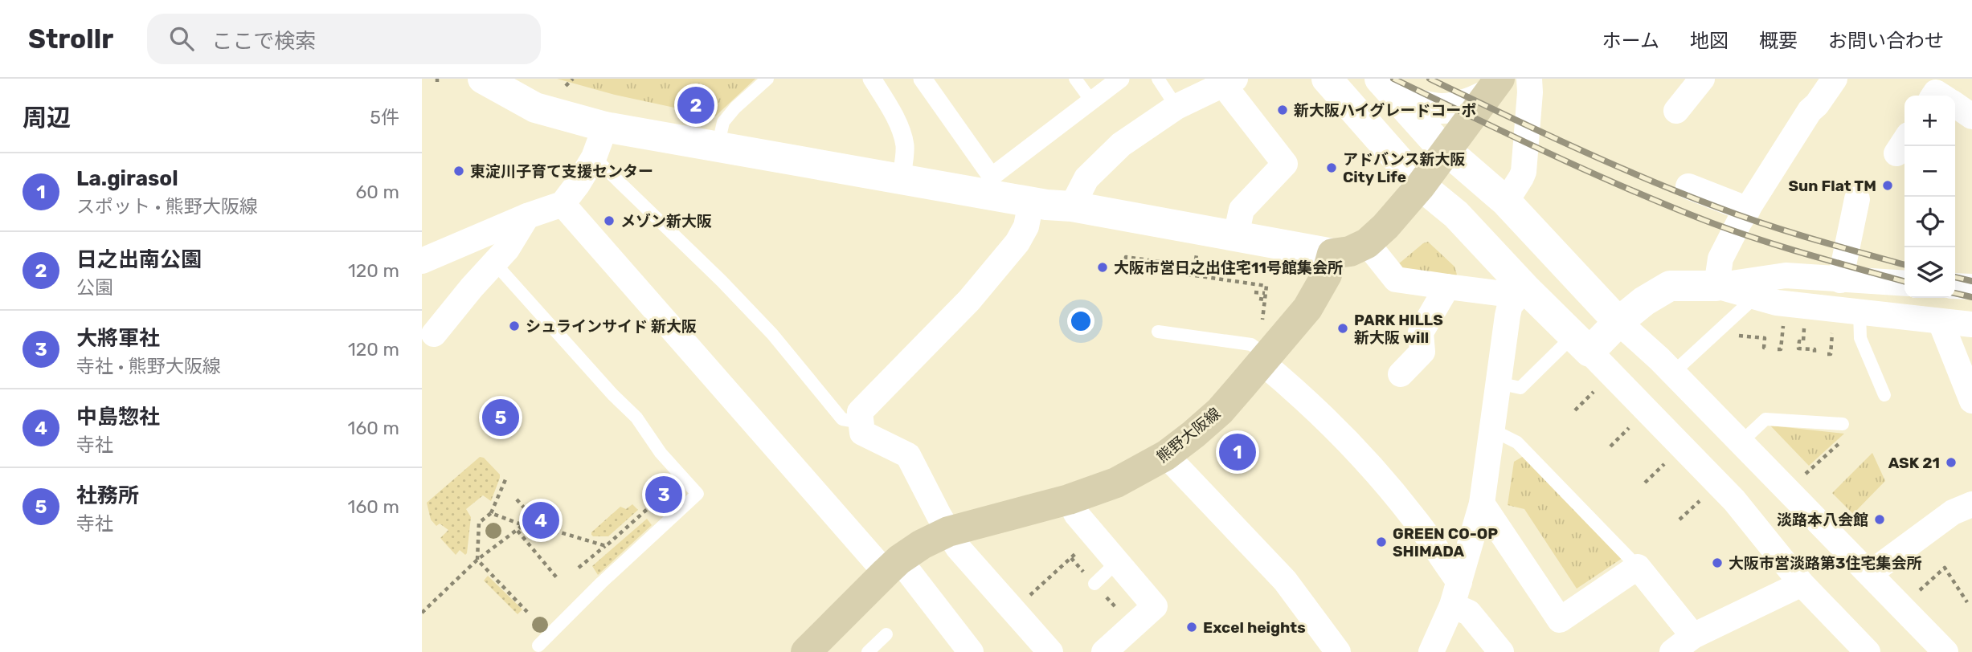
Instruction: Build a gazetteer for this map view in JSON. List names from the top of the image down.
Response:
{
  "streets": {
    "main road": ["熊野大阪線"]
  },
  "places": [
    "新大阪ハイグレードコーポ",
    "アドバンス新大阪 City Life",
    "東淀川子育て支援センター",
    "Sun Flat TM",
    "メゾン新大阪",
    "大阪市営日之出住宅11号館集会所",
    "シュラインサイド 新大阪",
    "PARK HILLS 新大阪 will",
    "ASK 21",
    "淡路本八会館",
    "GREEN CO-OP SHIMADA",
    "大阪市営淡路第3住宅集会所",
    "Excel heights"
  ],
  "page": {
    "header": "Strollr",
    "search": "ここで検索",
    "nav": [
      "ホーム",
      "地図",
      "概要",
      "お問い合わせ"
    ],
    "heading": ["周辺", "5件"],
    "pins": [
      "2",
      "5",
      "1",
      "3",
      "4"
    ],
    "map_buttons": ["+", "−"],
    "list": [
      {
        "mark": "1",
        "name": "La.girasol",
        "note": "スポット · 熊野大阪線",
        "value": "60 m"
      },
      {
        "mark": "2",
        "name": "日之出南公園",
        "note": "公園",
        "value": "120 m"
      },
      {
        "mark": "3",
        "name": "大將軍社",
        "note": "寺社 · 熊野大阪線",
        "value": "120 m"
      },
      {
        "mark": "4",
        "name": "中島惣社",
        "note": "寺社",
        "value": "160 m"
      },
      {
        "mark": "5",
        "name": "社務所",
        "note": "寺社",
        "value": "160 m"
      }
    ]
  }
}
